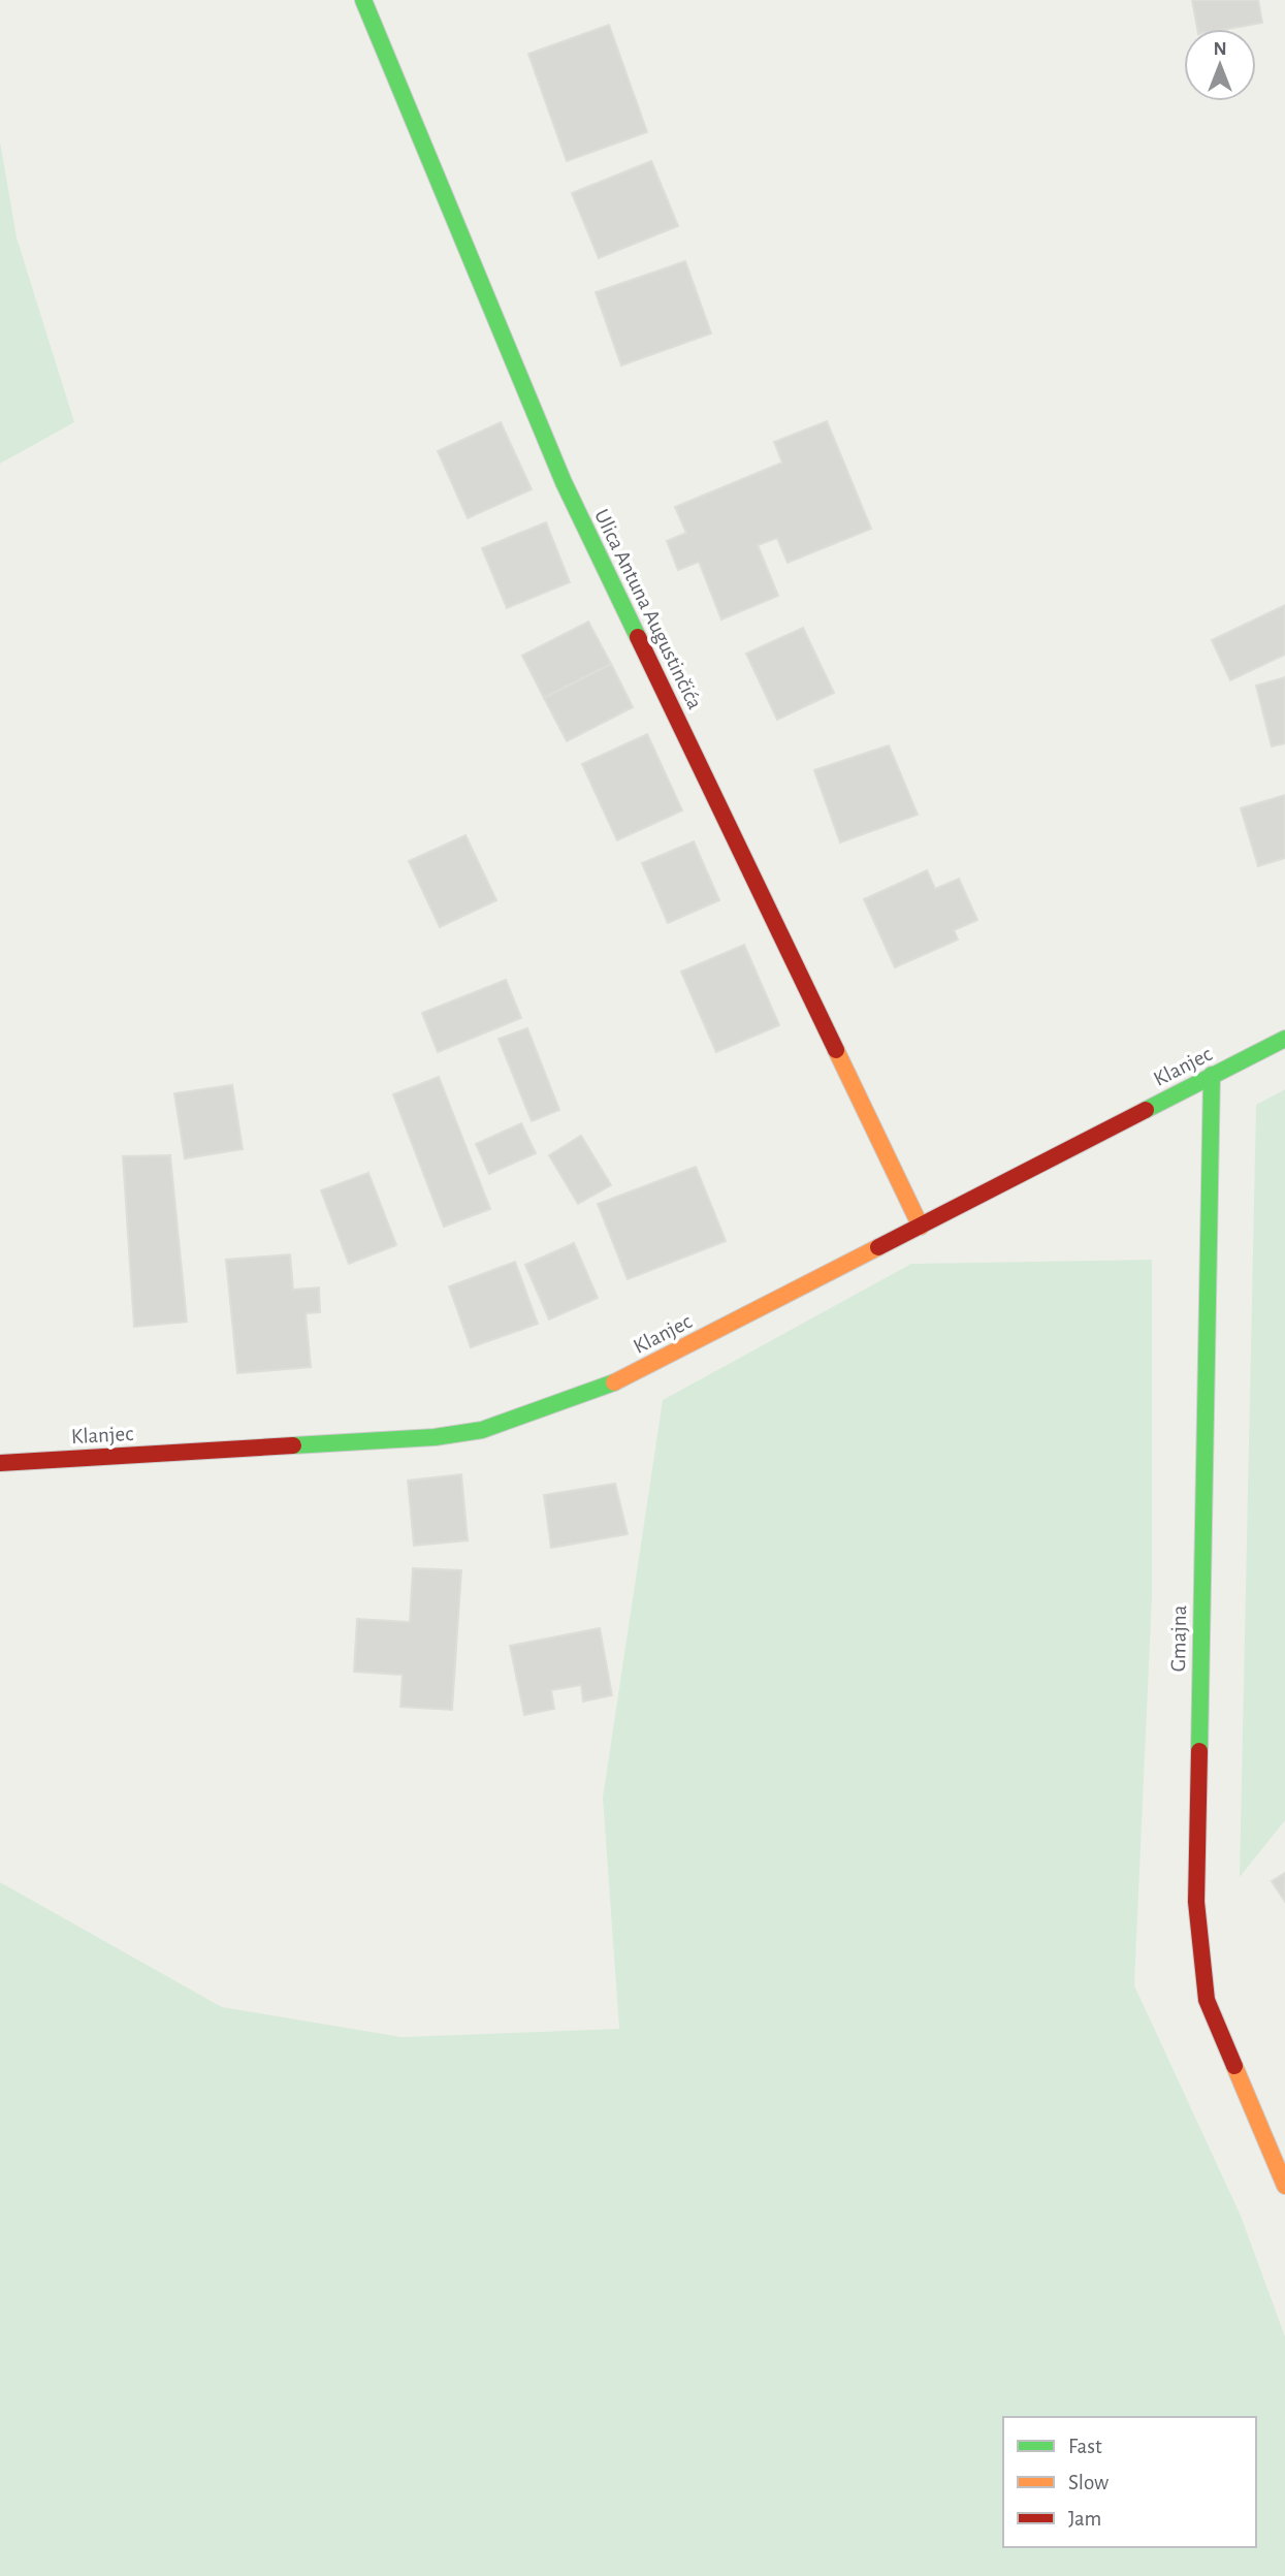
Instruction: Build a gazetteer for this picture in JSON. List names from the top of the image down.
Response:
{
  "streets": {
    "street": ["Ulica Antuna Augustinčića", "Klanjec", "Gmajna"]
  },
  "crossings": [
    ["Ulica Antuna Augustinčića", "Klanjec"],
    ["Klanjec", "Gmajna"]
  ],
  "legend": ["Fast", "Slow", "Jam"],
  "north": "top"
}
